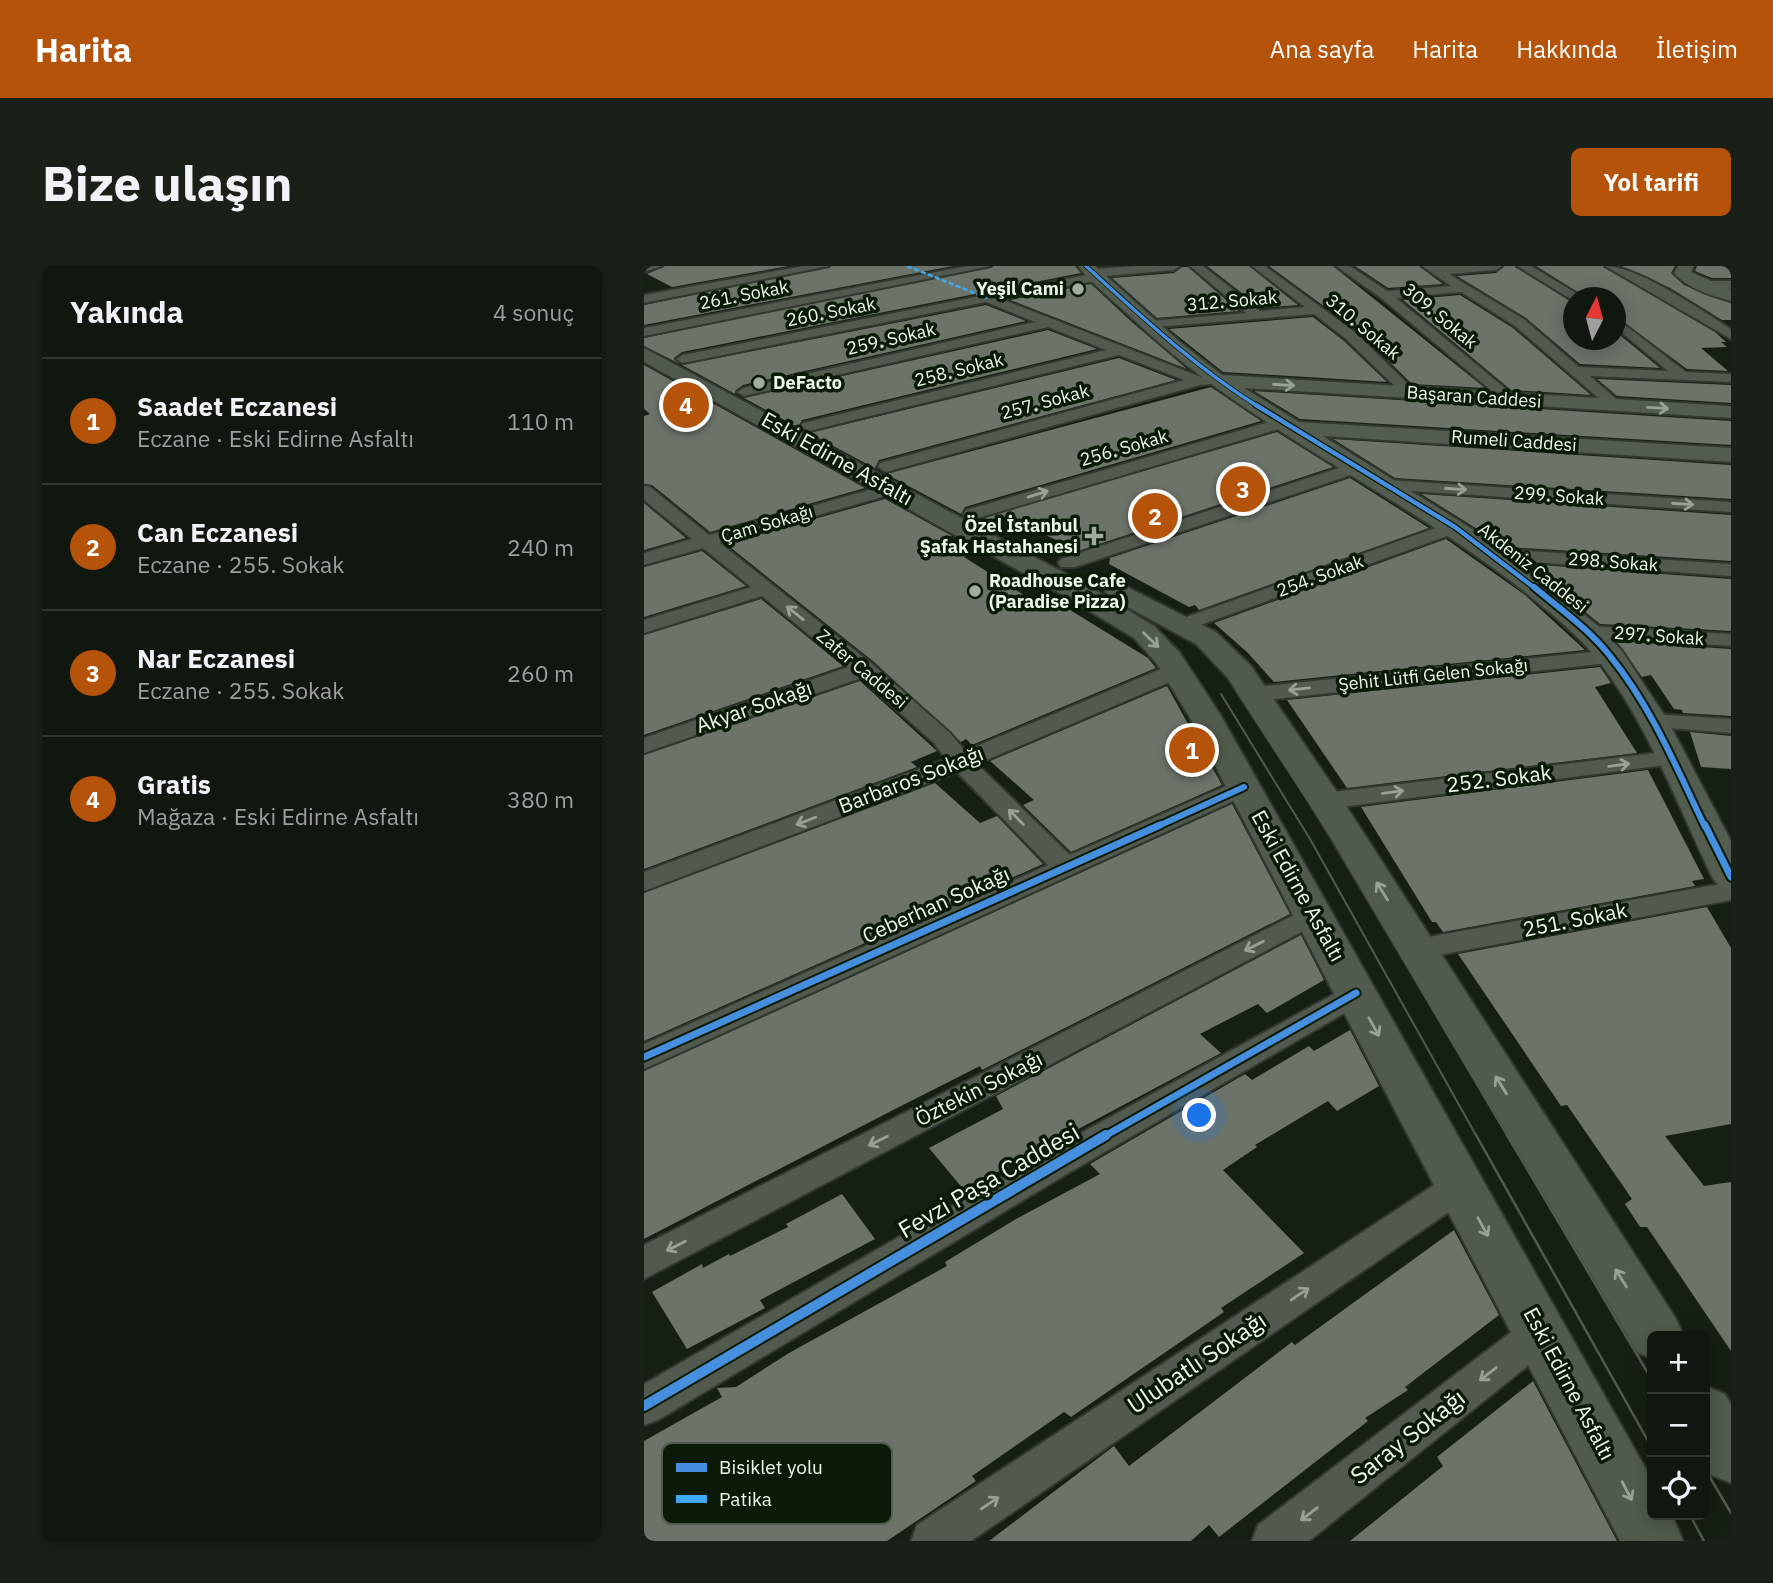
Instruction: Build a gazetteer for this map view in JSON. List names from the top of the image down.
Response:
{
  "streets": {
    "main road": ["Eski Edirne Asfaltı"],
    "street": [
      "261. Sokak",
      "312. Sokak",
      "260. Sokak",
      "309. Sokak",
      "310. Sokak",
      "259. Sokak",
      "258. Sokak",
      "Başaran Caddesi",
      "257. Sokak",
      "Rumeli Caddesi",
      "256. Sokak",
      "299. Sokak",
      "Çam Sokağı",
      "298. Sokak",
      "Akdeniz Caddesi",
      "254. Sokak",
      "297. Sokak",
      "Zafer Caddesi",
      "Şehit Lütfi Gelen Sokağı",
      "Akyar Sokağı",
      "252. Sokak",
      "Barbaros Sokağı",
      "Ceberhan Sokağı",
      "251. Sokak",
      "Öztekin Sokağı",
      "Fevzi Paşa Caddesi",
      "Ulubatlı Sokağı",
      "Saray Sokağı"
    ]
  },
  "crossings": [
    ["261. Sokak", "Eski Edirne Asfaltı"],
    ["312. Sokak", "310. Sokak"],
    ["312. Sokak", "Akdeniz Caddesi"],
    ["260. Sokak", "Eski Edirne Asfaltı"],
    ["260. Sokak", "Akdeniz Caddesi"],
    ["309. Sokak", "Başaran Caddesi"],
    ["310. Sokak", "Başaran Caddesi"],
    ["259. Sokak", "Eski Edirne Asfaltı"],
    ["258. Sokak", "Eski Edirne Asfaltı"],
    ["Başaran Caddesi", "257. Sokak"],
    ["Başaran Caddesi", "Akdeniz Caddesi"],
    ["257. Sokak", "Eski Edirne Asfaltı"],
    ["257. Sokak", "Çam Sokağı"],
    ["257. Sokak", "Akdeniz Caddesi"],
    ["Rumeli Caddesi", "256. Sokak"],
    ["Rumeli Caddesi", "Akdeniz Caddesi"],
    ["256. Sokak", "Eski Edirne Asfaltı"],
    ["256. Sokak", "Akdeniz Caddesi"],
    ["Eski Edirne Asfaltı", "Çam Sokağı"],
    ["Eski Edirne Asfaltı", "254. Sokak"],
    ["Eski Edirne Asfaltı", "Şehit Lütfi Gelen Sokağı"],
    ["Eski Edirne Asfaltı", "252. Sokak"],
    ["Eski Edirne Asfaltı", "Barbaros Sokağı"],
    ["Eski Edirne Asfaltı", "Ceberhan Sokağı"],
    ["Eski Edirne Asfaltı", "251. Sokak"],
    ["Eski Edirne Asfaltı", "Öztekin Sokağı"],
    ["Eski Edirne Asfaltı", "Fevzi Paşa Caddesi"],
    ["Eski Edirne Asfaltı", "Ulubatlı Sokağı"],
    ["Eski Edirne Asfaltı", "Saray Sokağı"],
    ["299. Sokak", "Akdeniz Caddesi"],
    ["Çam Sokağı", "Zafer Caddesi"],
    ["298. Sokak", "Akdeniz Caddesi"],
    ["Akdeniz Caddesi", "254. Sokak"],
    ["Akdeniz Caddesi", "297. Sokak"],
    ["Akdeniz Caddesi", "Şehit Lütfi Gelen Sokağı"],
    ["Akdeniz Caddesi", "252. Sokak"],
    ["Zafer Caddesi", "Akyar Sokağı"],
    ["Zafer Caddesi", "Barbaros Sokağı"],
    ["Zafer Caddesi", "Ceberhan Sokağı"]
  ],
  "one_way": [
    "Zafer Caddesi",
    "252. Sokak",
    "Öztekin Sokağı",
    "Ulubatlı Sokağı",
    "Saray Sokağı"
  ],
  "places": {
    "other": ["Yeşil Cami", "DeFacto", "Roadhouse Cafe (Paradise Pizza)"],
    "health": ["Özel İstanbul Şafak Hastahanesi"]
  },
  "legend": ["Bisiklet yolu", "Patika"],
  "north": "top",
  "page": {
    "header": "Harita",
    "nav": [
      "Ana sayfa",
      "Harita",
      "Hakkında",
      "İletişim"
    ],
    "buttons": "Yol tarifi",
    "title": "Bize ulaşın",
    "heading": ["Yakında", "4 sonuç"],
    "list": [
      {
        "mark": "1",
        "name": "Saadet Eczanesi",
        "note": "Eczane · Eski Edirne Asfaltı",
        "value": "110 m"
      },
      {
        "mark": "2",
        "name": "Can Eczanesi",
        "note": "Eczane · 255. Sokak",
        "value": "240 m"
      },
      {
        "mark": "3",
        "name": "Nar Eczanesi",
        "note": "Eczane · 255. Sokak",
        "value": "260 m"
      },
      {
        "mark": "4",
        "name": "Gratis",
        "note": "Mağaza · Eski Edirne Asfaltı",
        "value": "380 m"
      }
    ],
    "pins": [
      "4",
      "3",
      "2",
      "1"
    ],
    "map_buttons": ["+", "−"]
  }
}
